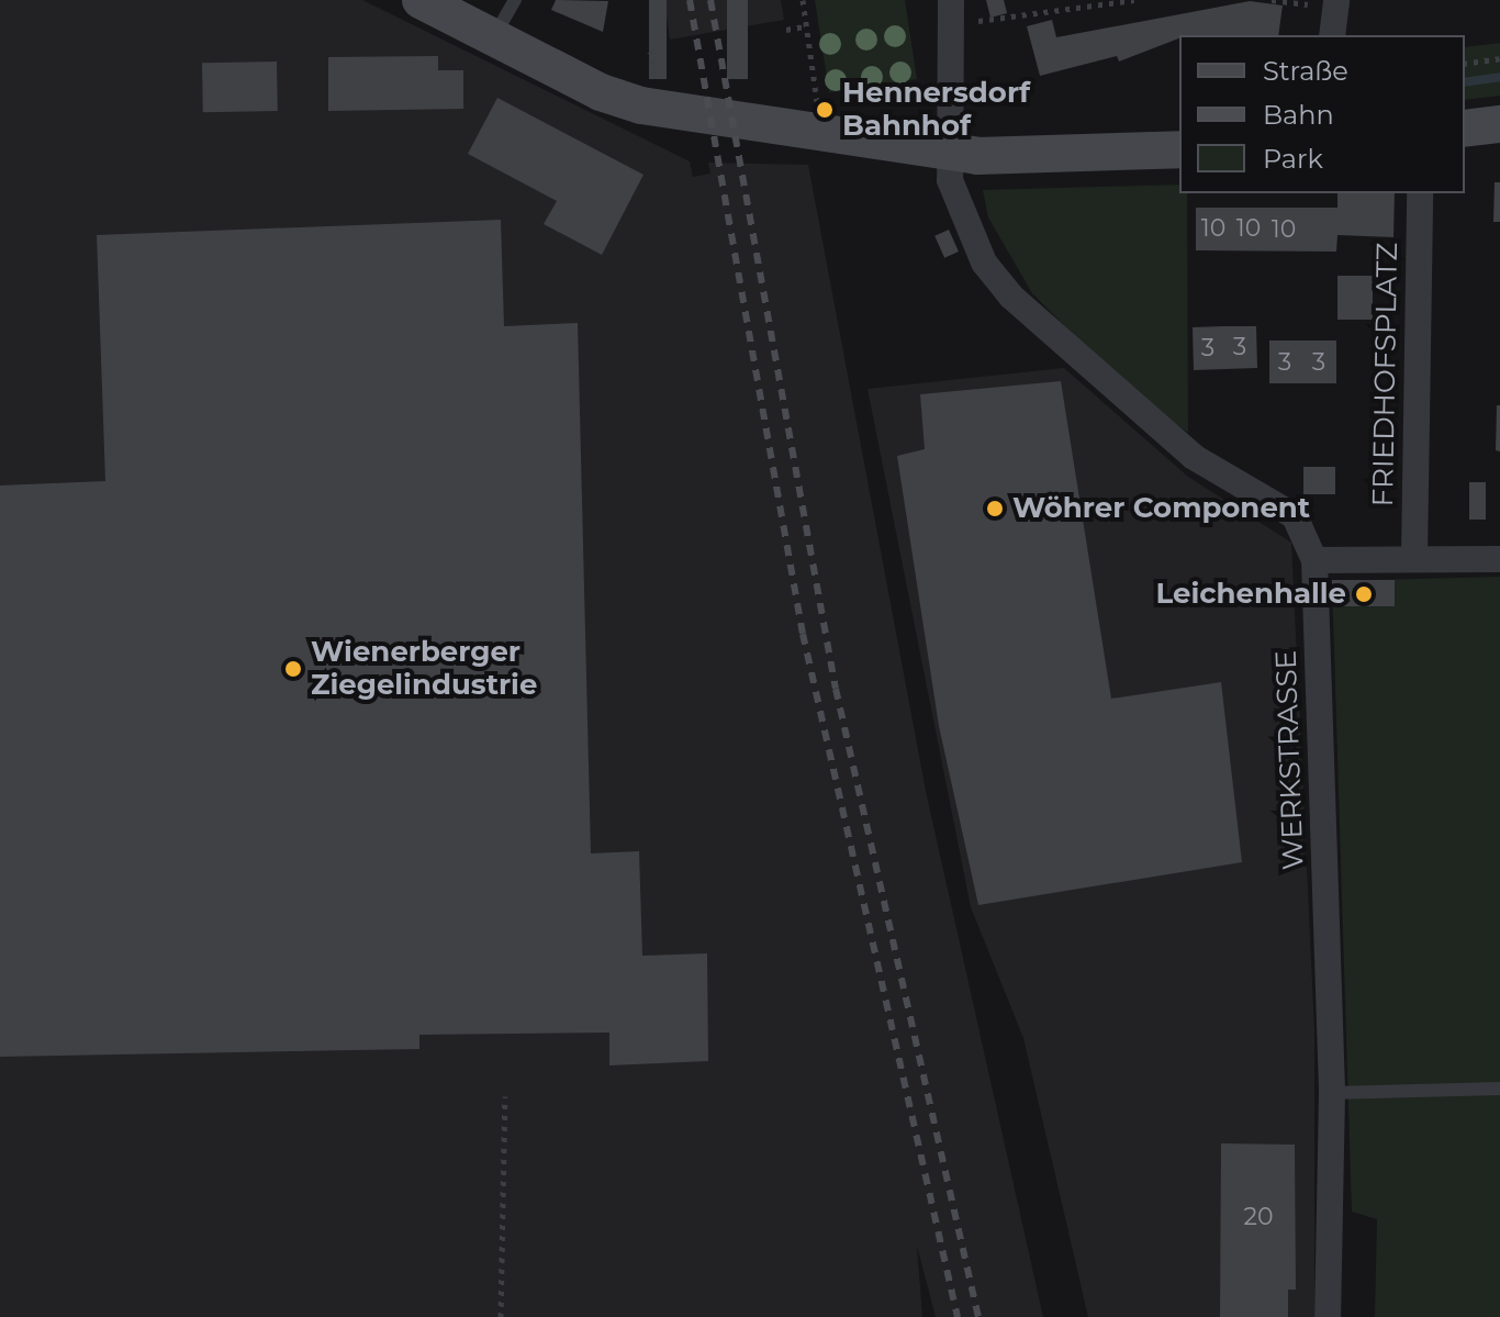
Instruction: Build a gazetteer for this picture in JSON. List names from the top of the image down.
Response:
{
  "streets": {
    "street": ["FRIEDHOFSPLATZ", "WERKSTRASSE"]
  },
  "places": [
    "Hennersdorf Bahnhof",
    "Wöhrer Component",
    "Leichenhalle",
    "Wienerberger Ziegelindustrie"
  ],
  "house_numbers": [
    "10",
    "10",
    "10",
    "3",
    "3",
    "3",
    "3",
    "20"
  ],
  "legend": ["Straße", "Bahn", "Park"]
}
